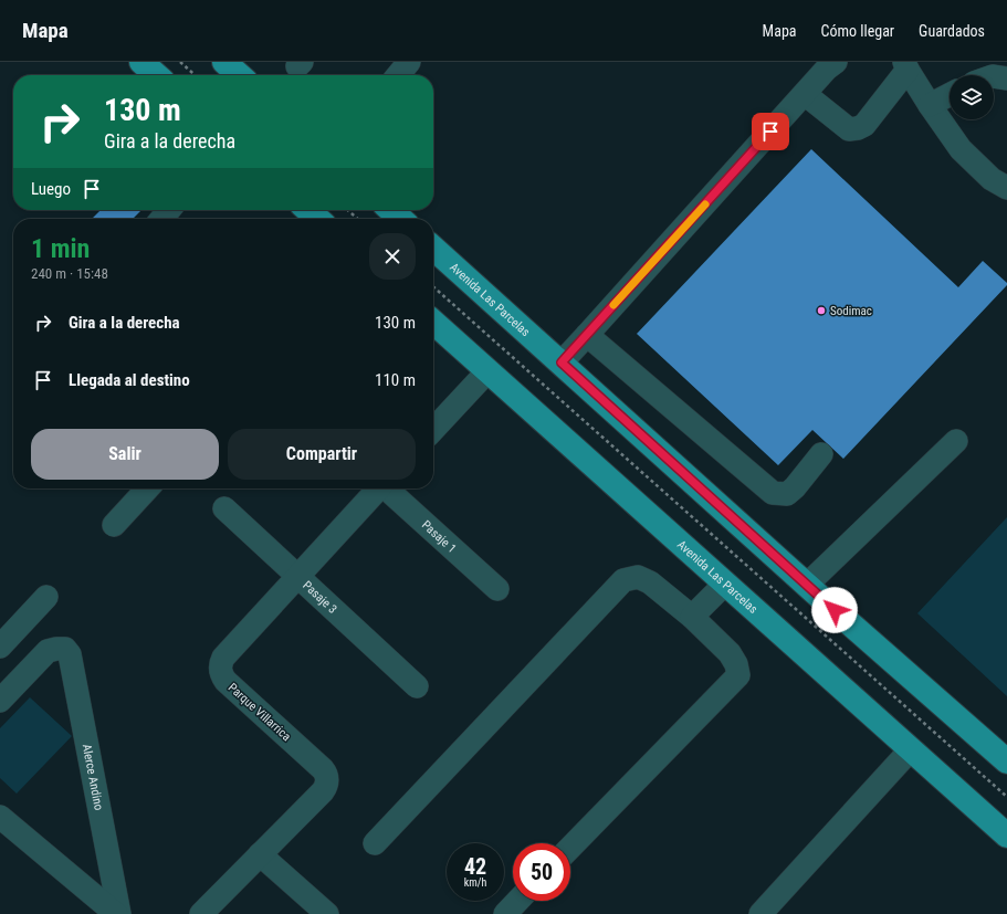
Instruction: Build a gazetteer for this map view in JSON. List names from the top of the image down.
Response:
{
  "streets": {
    "main road": ["Avenida Las Parcelas"],
    "street": [
      "Pasaje 1",
      "Pasaje 3",
      "Parque Villarrica",
      "Alerce Andino"
    ]
  },
  "crossings": [
    ["Pasaje 3", "Parque Villarrica"]
  ],
  "places": ["Sodimac"],
  "page": {
    "header": "Mapa",
    "nav": ["Mapa", "Cómo llegar", "Guardados"],
    "turn": ["130 m", "Gira a la derecha"],
    "then": "Luego",
    "heading": ["1 min", "240 m · 15:48"],
    "list": [
      {
        "name": "Gira a la derecha",
        "value": "130 m"
      },
      {
        "name": "Llegada al destino",
        "value": "110 m"
      }
    ],
    "buttons": ["Salir", "Compartir"],
    "speed": "42 km/h",
    "limit": "50"
  }
}
